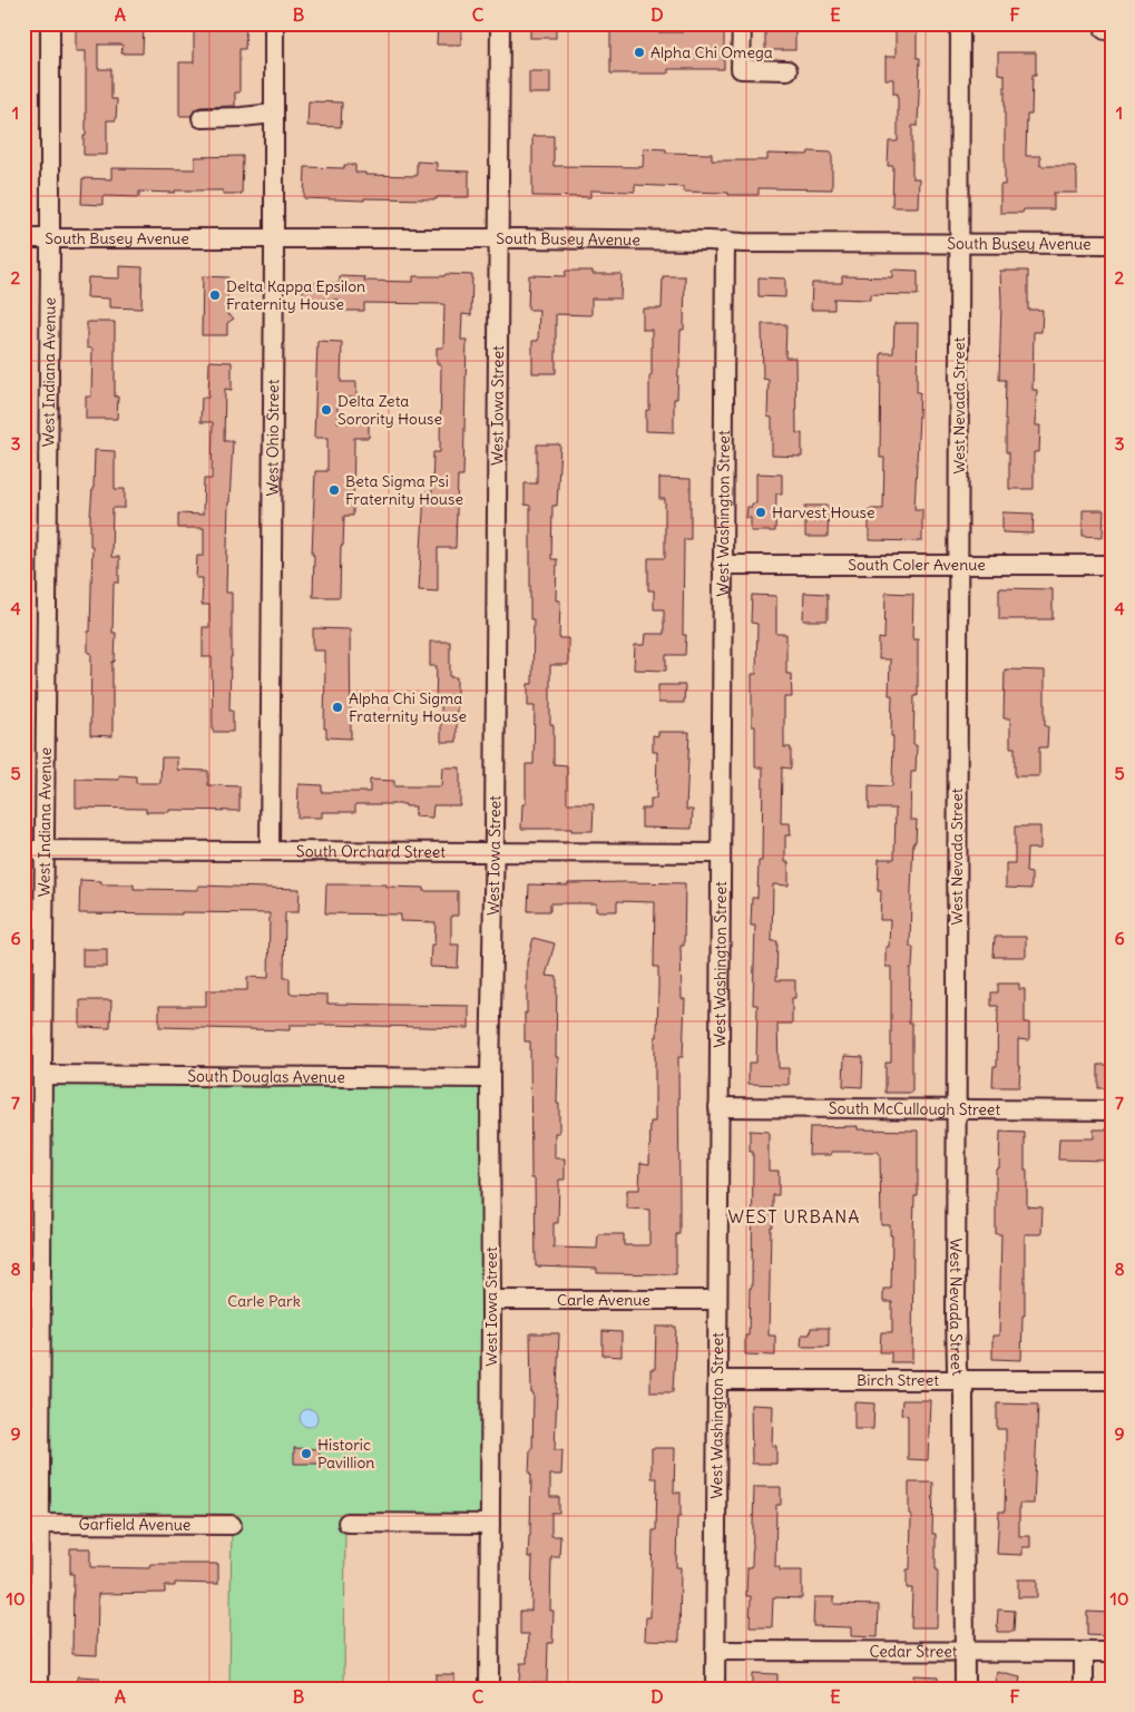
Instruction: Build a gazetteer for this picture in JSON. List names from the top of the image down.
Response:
{
  "streets": {
    "street": [
      "South Busey Avenue",
      "West Indiana Avenue",
      "West Iowa Street",
      "West Nevada Street",
      "West Ohio Street",
      "West Washington Street",
      "South Coler Avenue",
      "South Orchard Street",
      "South Douglas Avenue",
      "South McCullough Street",
      "Carle Avenue",
      "Birch Street",
      "Garfield Avenue",
      "Cedar Street"
    ]
  },
  "crossings": [
    ["South Busey Avenue", "West Indiana Avenue"],
    ["South Busey Avenue", "West Iowa Street"],
    ["South Busey Avenue", "West Nevada Street"],
    ["South Busey Avenue", "West Ohio Street"],
    ["South Busey Avenue", "West Washington Street"],
    ["West Indiana Avenue", "South Orchard Street"],
    ["West Indiana Avenue", "South Douglas Avenue"],
    ["West Indiana Avenue", "Garfield Avenue"],
    ["West Iowa Street", "South Orchard Street"],
    ["West Iowa Street", "South Douglas Avenue"],
    ["West Iowa Street", "Carle Avenue"],
    ["West Nevada Street", "South Coler Avenue"],
    ["West Nevada Street", "South McCullough Street"],
    ["West Nevada Street", "Birch Street"],
    ["West Nevada Street", "Cedar Street"],
    ["West Ohio Street", "South Orchard Street"],
    ["West Washington Street", "South Coler Avenue"],
    ["West Washington Street", "South Orchard Street"],
    ["West Washington Street", "South McCullough Street"],
    ["West Washington Street", "Carle Avenue"],
    ["West Washington Street", "Birch Street"],
    ["West Washington Street", "Cedar Street"]
  ],
  "districts": ["WEST URBANA"],
  "parks": ["Carle Park"],
  "places": [
    "Alpha Chi Omega",
    "Delta Kappa Epsilon Fraternity House",
    "Delta Zeta Sorority House",
    "Beta Sigma Psi Fraternity House",
    "Harvest House",
    "Alpha Chi Sigma Fraternity House",
    "Historic Pavillion"
  ],
  "grid": {
    "columns": [
      "A",
      "B",
      "C",
      "D",
      "E",
      "F"
    ],
    "rows": [
      "1",
      "2",
      "3",
      "4",
      "5",
      "6",
      "7",
      "8",
      "9",
      "10"
    ]
  }
}
